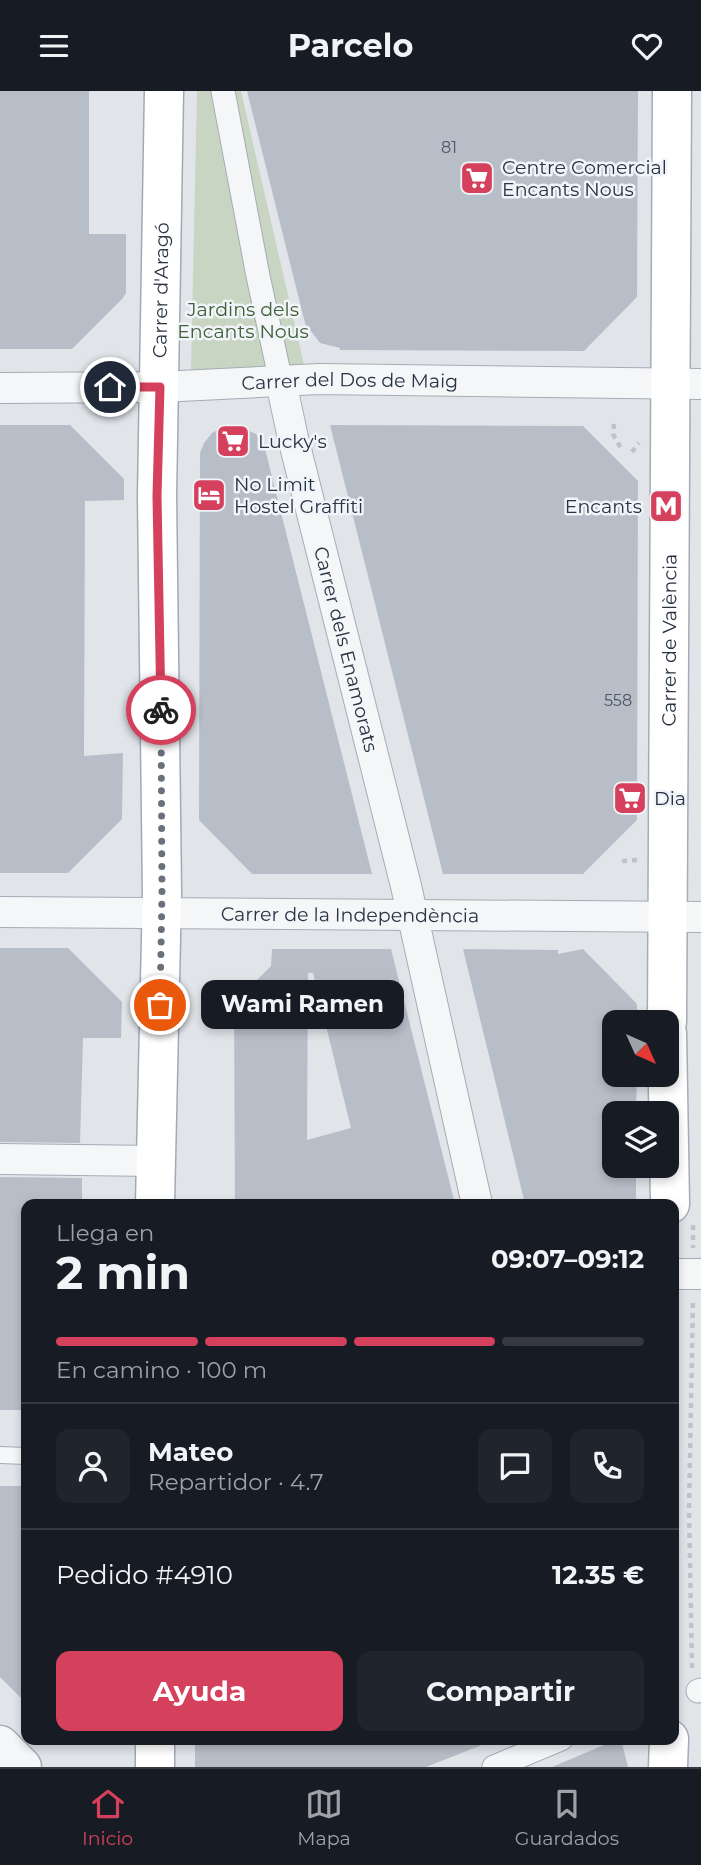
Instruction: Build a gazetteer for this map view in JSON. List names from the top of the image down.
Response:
{
  "streets": {
    "main road": ["Carrer d'Aragó", "Carrer de València"],
    "street": ["Carrer del Dos de Maig", "Carrer dels Enamorats", "Carrer de la Independència"]
  },
  "crossings": [
    ["Carrer d'Aragó", "Carrer del Dos de Maig"],
    ["Carrer d'Aragó", "Carrer de la Independència"],
    ["Carrer del Dos de Maig", "Carrer de València"],
    ["Carrer del Dos de Maig", "Carrer dels Enamorats"],
    ["Carrer de València", "Carrer de la Independència"],
    ["Carrer dels Enamorats", "Carrer de la Independència"]
  ],
  "parks": ["Jardins dels Encants Nous"],
  "places": {
    "supermarket": ["Centre Comercial Encants Nous", "Lucky's", "Dia"],
    "hotel": ["No Limit Hostel Graffiti"],
    "metro station": ["Encants"],
    "other": ["Wami Ramen"]
  },
  "house_numbers": ["81", "558"],
  "north": "bottom right",
  "page": {
    "header": "Parcelo",
    "bubble": "Wami Ramen",
    "heading": ["2 min", "Llega en", "09:07–09:12"],
    "panel": [
      "Mateo",
      "Repartidor · 4.7",
      "Pedido #4910",
      "12.35 €"
    ],
    "bar": "En camino · 100 m",
    "buttons": ["Ayuda", "Compartir"],
    "tabs": ["Inicio", "Mapa", "Guardados"]
  }
}
